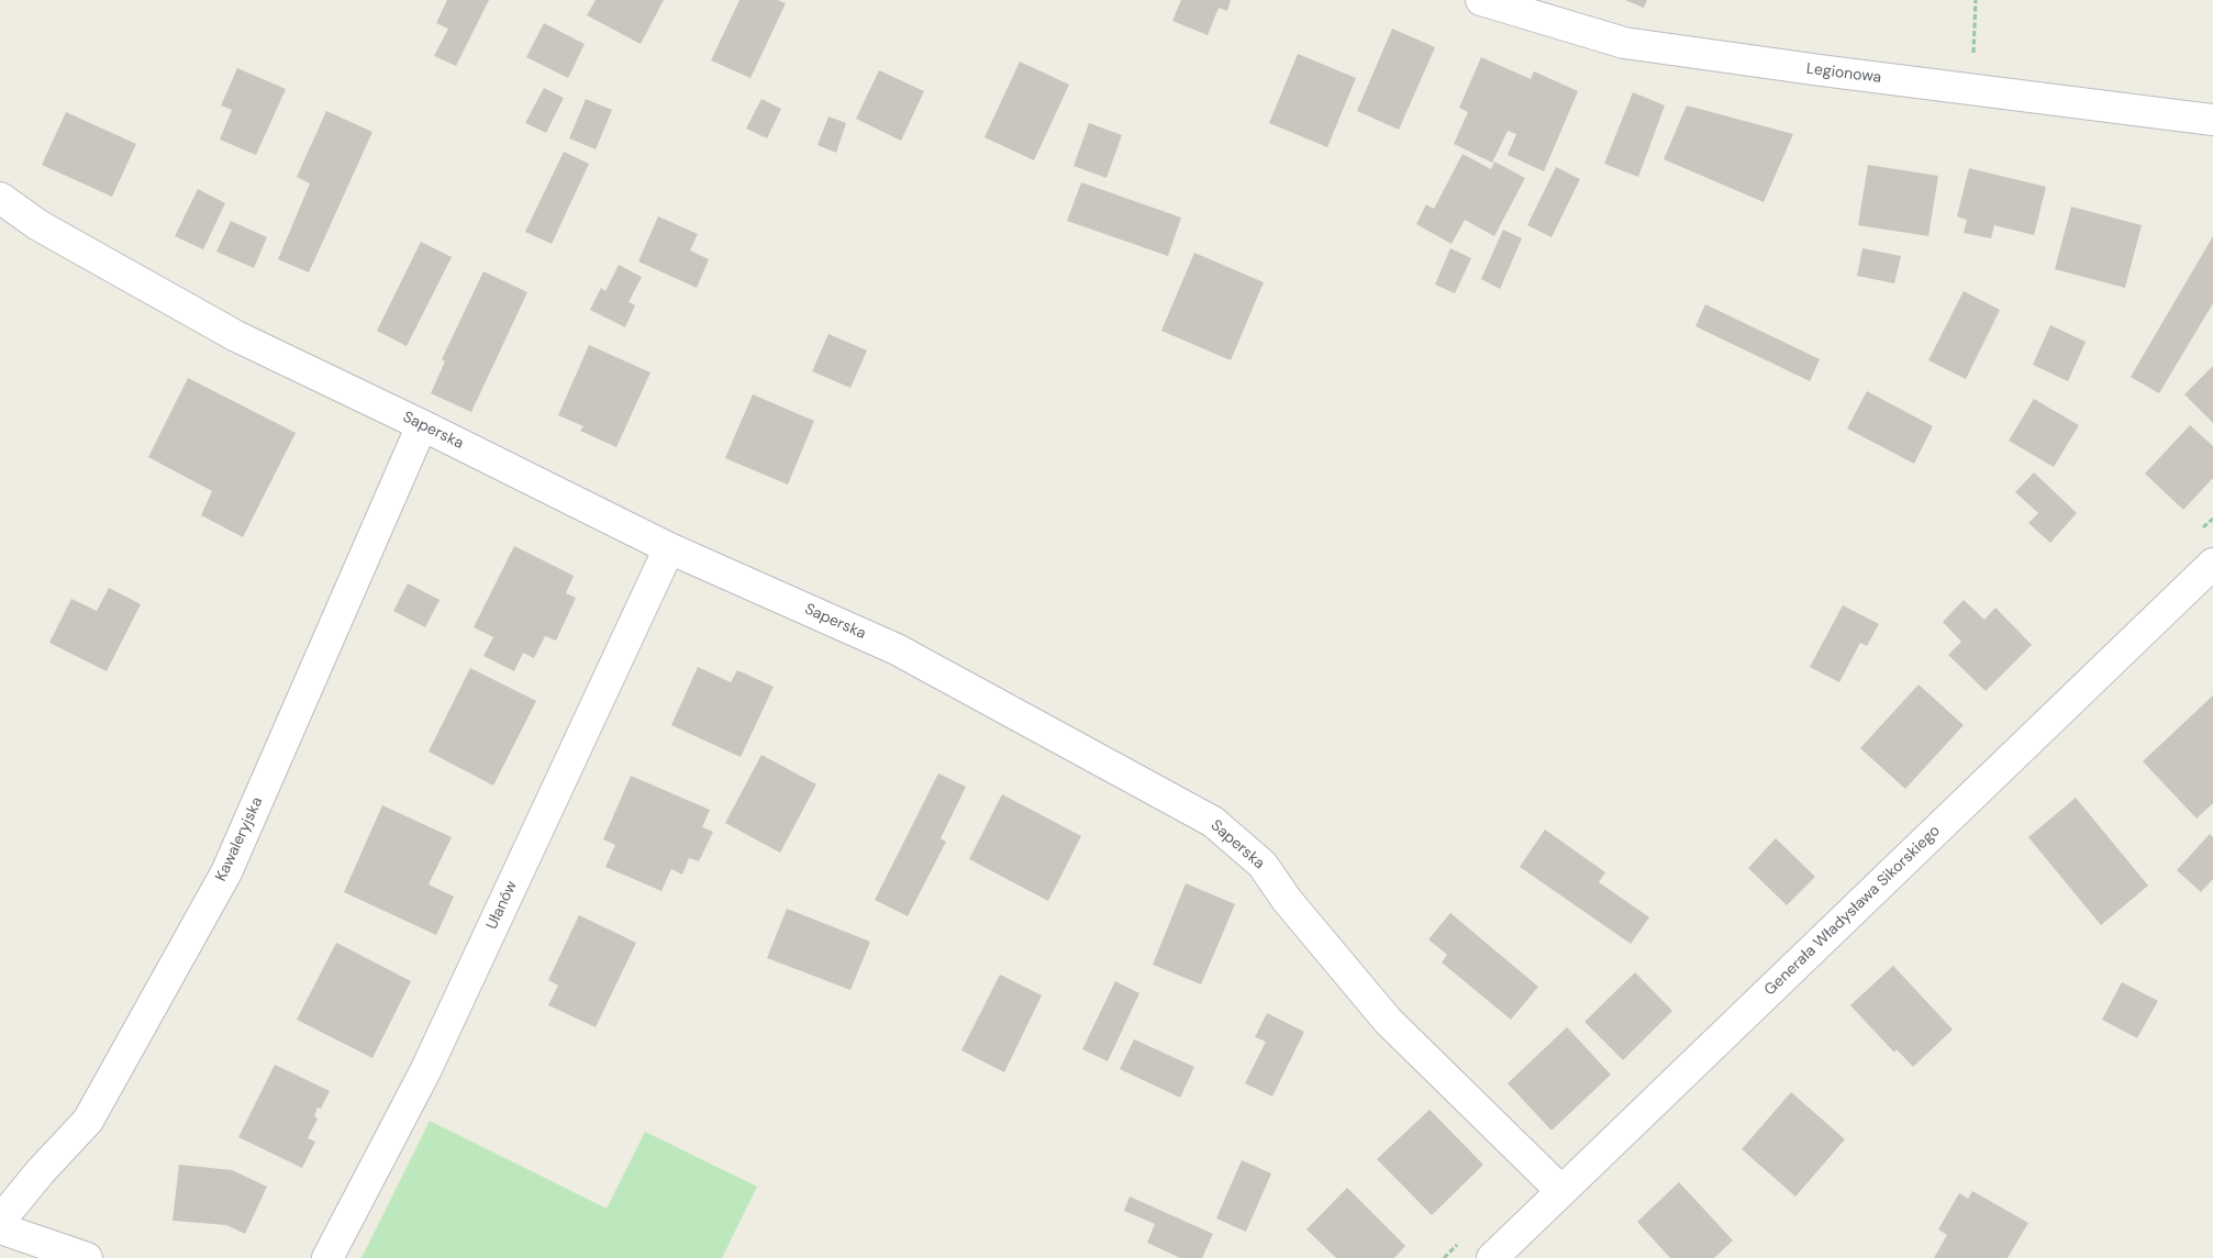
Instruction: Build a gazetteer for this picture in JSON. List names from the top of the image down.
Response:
{
  "streets": {
    "street": [
      "Legionowa",
      "Saperska",
      "Kawaleryjska",
      "Ułanów",
      "Generała Władysława Sikorskiego"
    ]
  },
  "crossings": [
    ["Saperska", "Kawaleryjska"],
    ["Saperska", "Ułanów"],
    ["Saperska", "Generała Władysława Sikorskiego"]
  ]
}
